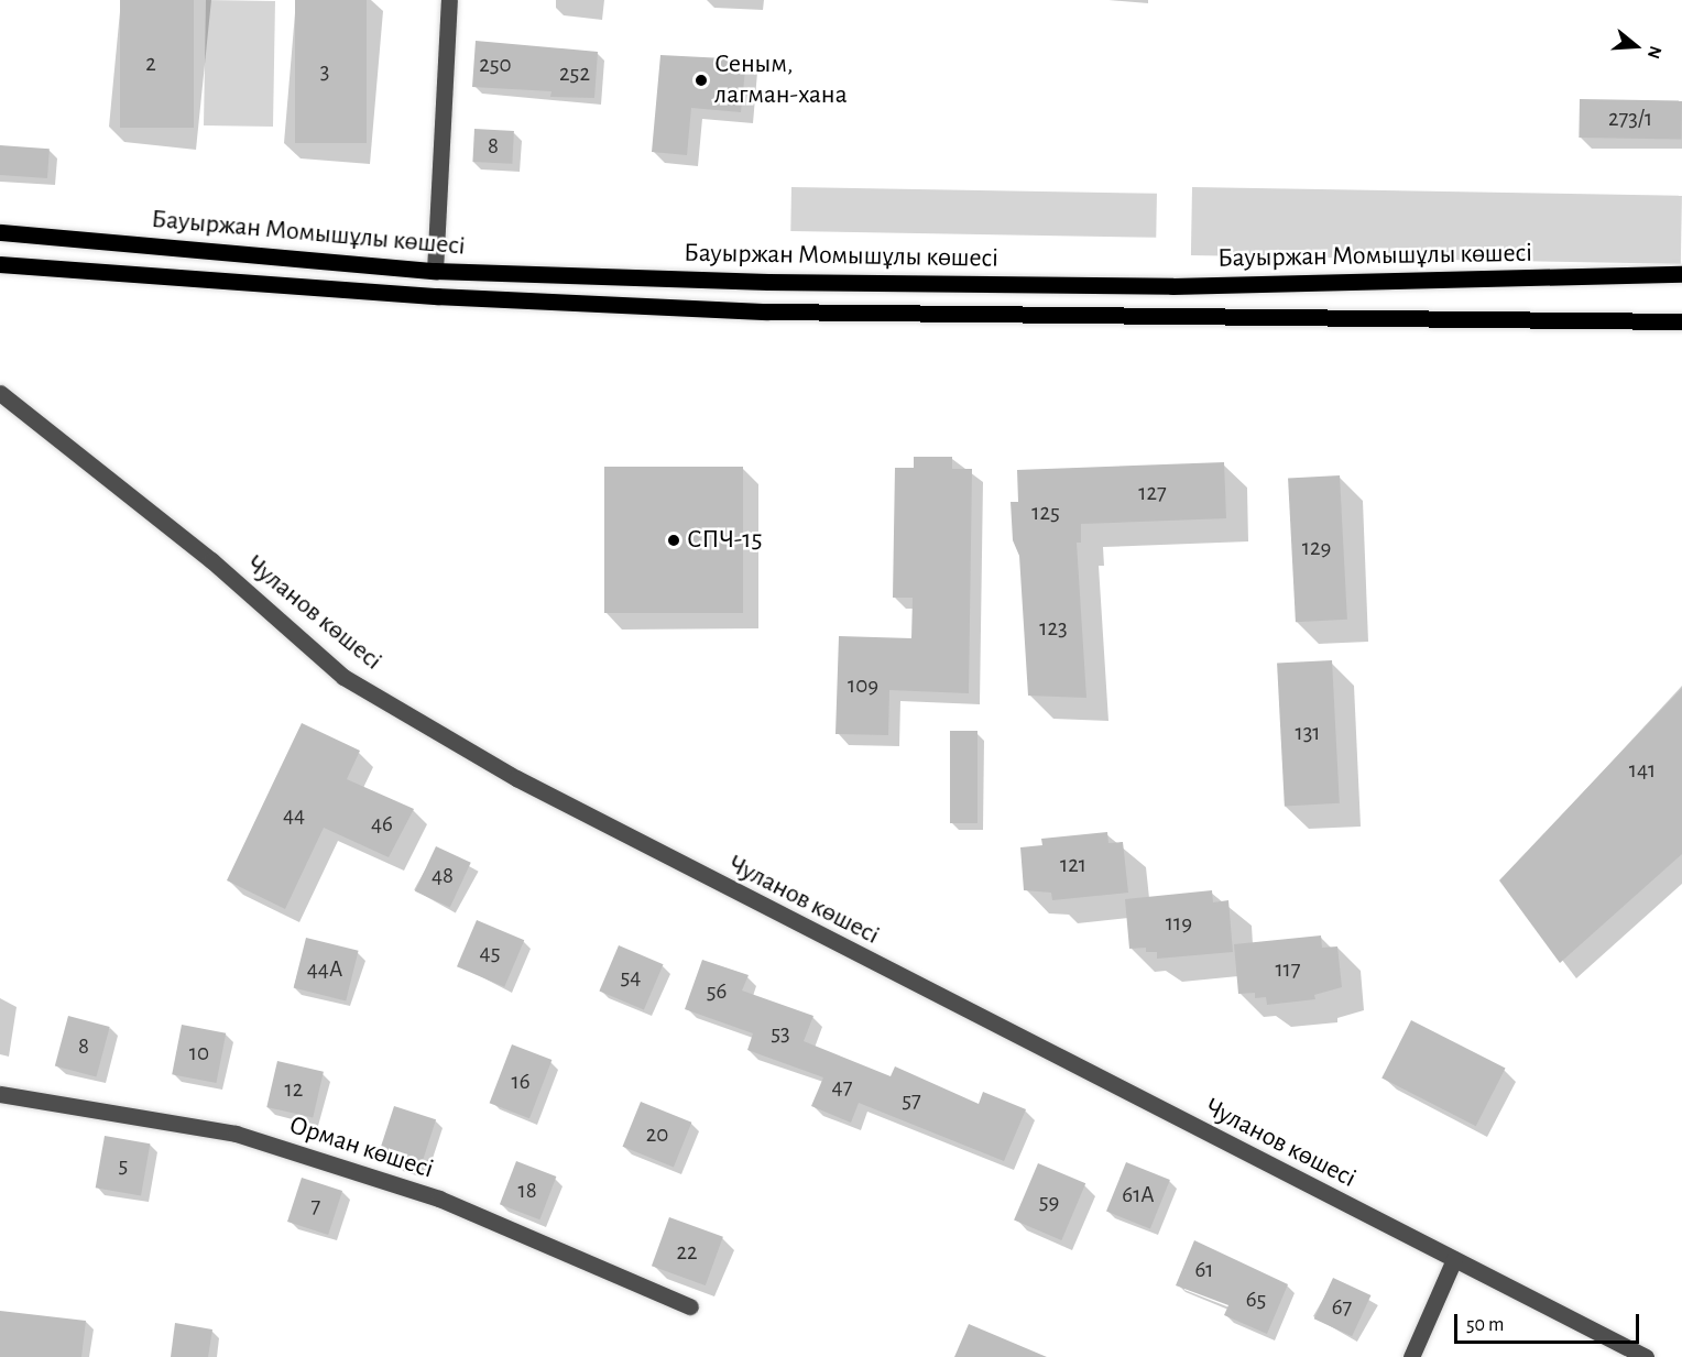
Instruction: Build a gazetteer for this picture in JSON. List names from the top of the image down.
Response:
{
  "streets": {
    "main road": ["Бауыржан Момышұлы көшесі"],
    "street": ["Чуланов көшесі", "Орман көшесі"]
  },
  "places": ["Сеным, лагман-хана", "СПЧ-15"],
  "house_numbers": [
    "2",
    "250",
    "3",
    "252",
    "273/1",
    "8",
    "127",
    "125",
    "129",
    "123",
    "109",
    "131",
    "141",
    "44",
    "46",
    "121",
    "48",
    "119",
    "45",
    "44А",
    "117",
    "54",
    "56",
    "53",
    "8",
    "10",
    "16",
    "47",
    "12",
    "57",
    "20",
    "5",
    "18",
    "61А",
    "59",
    "7",
    "22",
    "61",
    "65",
    "67"
  ],
  "scale_bar": "50 m",
  "north": "right"
}
